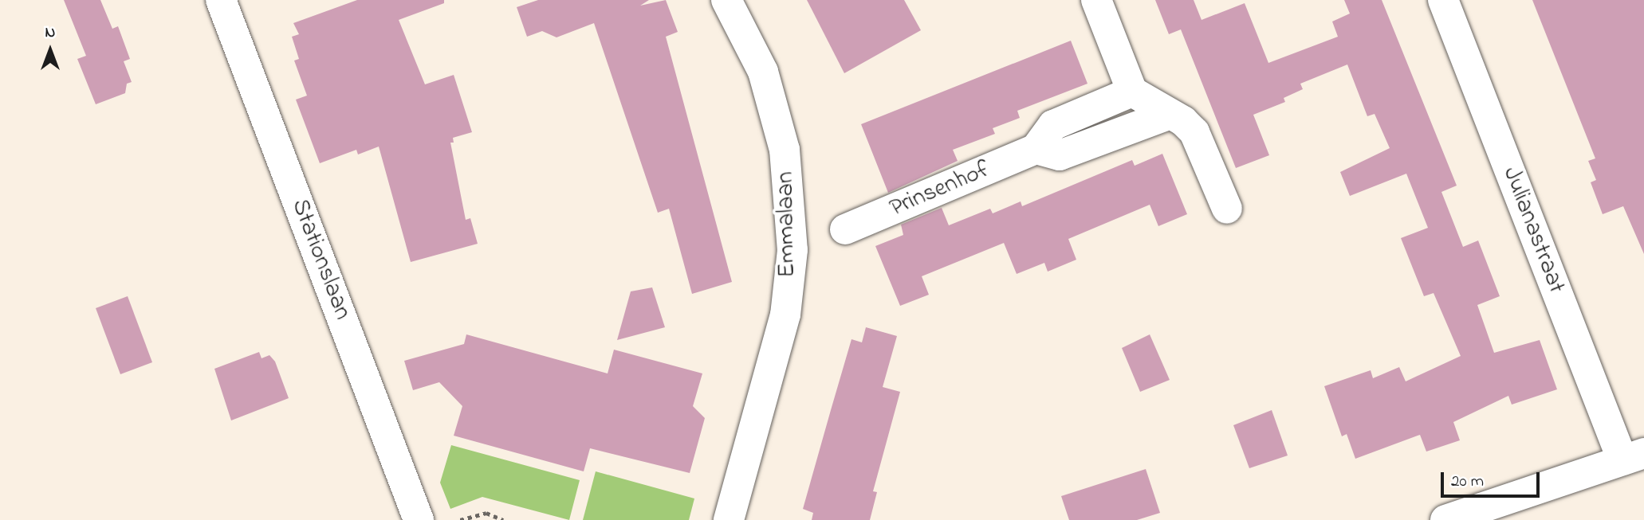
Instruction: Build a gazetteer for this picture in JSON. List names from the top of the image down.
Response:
{
  "streets": {
    "street": [
      "Prinsenhof",
      "Emmalaan",
      "Julianastraat",
      "Stationslaan"
    ]
  },
  "scale_bar": "20 m",
  "north": "top"
}
